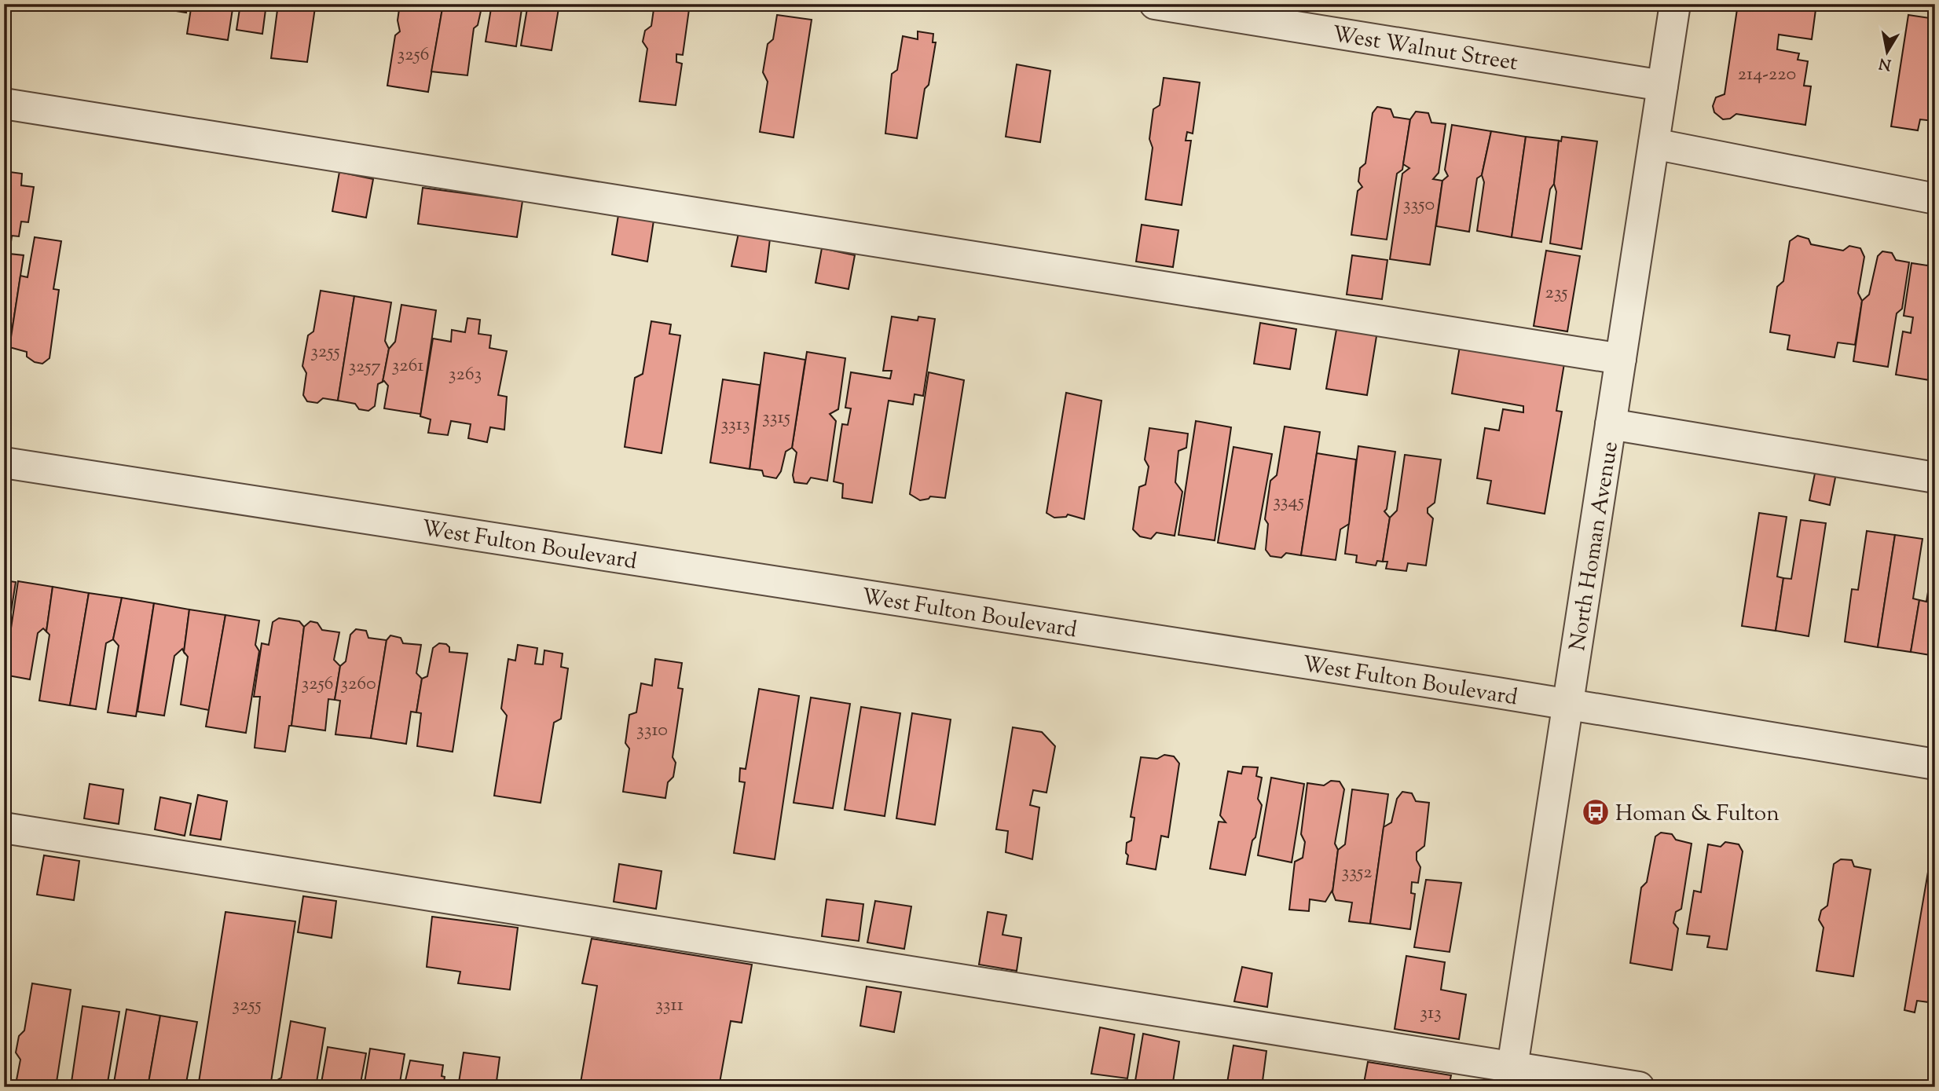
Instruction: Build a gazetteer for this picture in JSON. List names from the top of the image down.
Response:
{
  "streets": {
    "street": ["West Walnut Street", "West Fulton Boulevard", "North Homan Avenue"]
  },
  "crossings": [
    ["West Walnut Street", "North Homan Avenue"],
    ["West Fulton Boulevard", "North Homan Avenue"]
  ],
  "places": {
    "bus stop": ["Homan & Fulton"]
  },
  "house_numbers": [
    "3256",
    "214-220",
    "3350",
    "235",
    "3255",
    "3261",
    "3257",
    "3263",
    "3315",
    "3313",
    "3345",
    "3256",
    "3260",
    "3310",
    "3352",
    "3255",
    "3311",
    "313"
  ],
  "north": "bottom"
}
